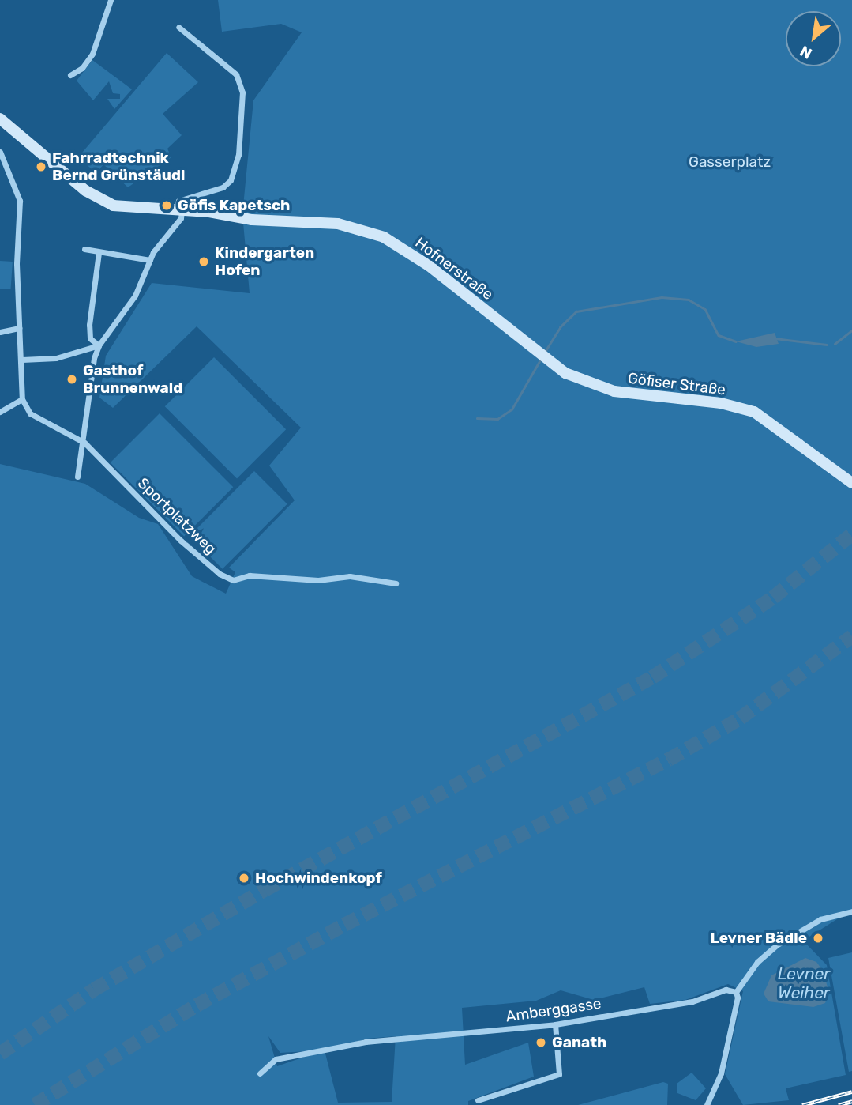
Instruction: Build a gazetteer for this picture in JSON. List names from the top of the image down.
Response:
{
  "streets": {
    "main road": ["Hofnerstraße", "Göfiser Straße"],
    "street": ["Sportplatzweg", "Amberggasse"]
  },
  "crossings": [
    ["Hofnerstraße", "Göfiser Straße"]
  ],
  "water": ["Levner Weiher"],
  "parks": ["Gasserplatz"],
  "places": [
    "Fahrradtechnik Bernd Grünstäudl",
    "Göfis Kapetsch",
    "Kindergarten Hofen",
    "Gasthof Brunnenwald",
    "Hochwindenkopf",
    "Levner Bädle",
    "Ganath"
  ],
  "north": "bottom left"
}
